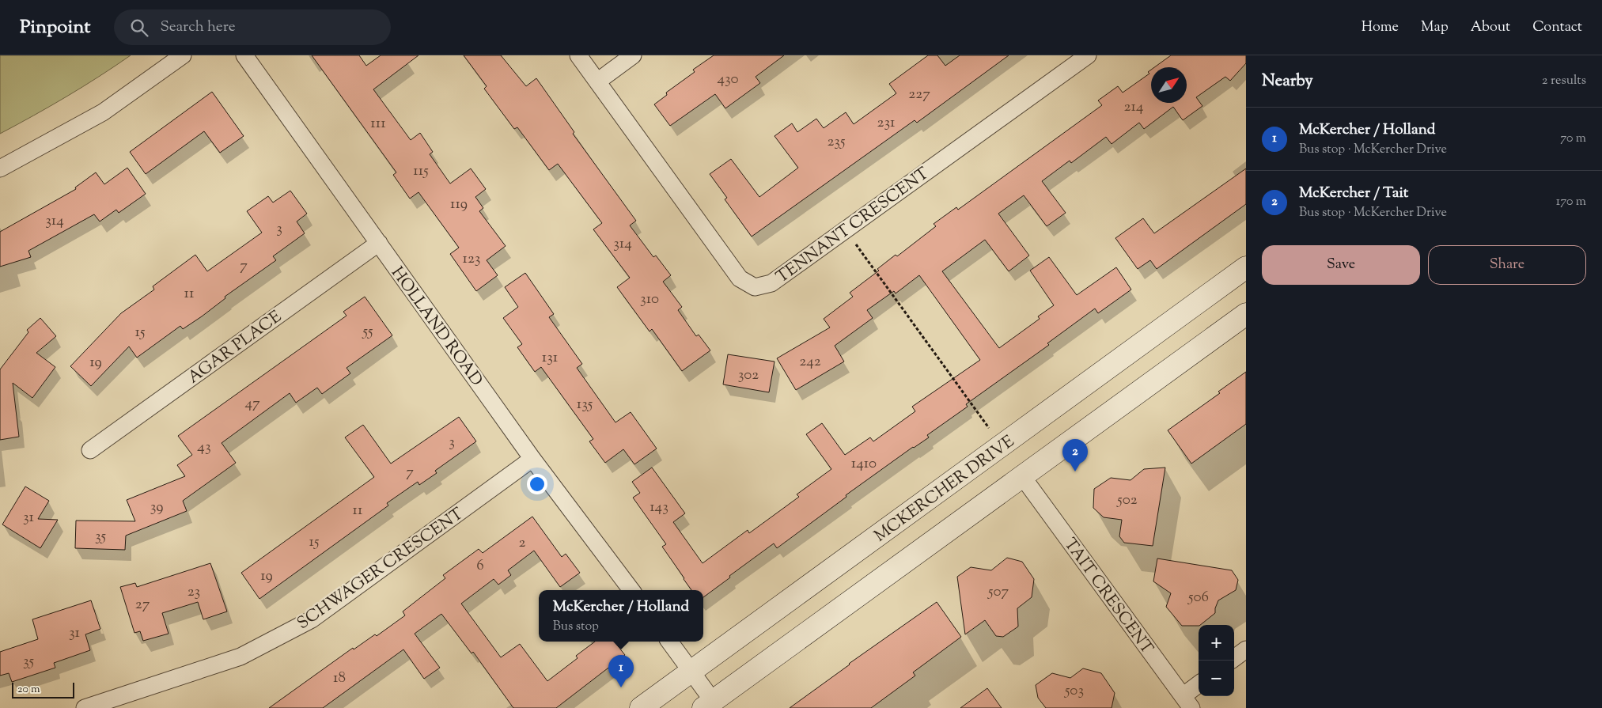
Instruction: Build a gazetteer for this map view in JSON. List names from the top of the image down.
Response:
{
  "streets": {
    "main road": ["MCKERCHER DRIVE"],
    "street": [
      "TENNANT CRESCENT",
      "HOLLAND ROAD",
      "AGAR PLACE",
      "SCHWAGER CRESCENT",
      "TAIT CRESCENT"
    ]
  },
  "crossings": [
    ["HOLLAND ROAD", "AGAR PLACE"],
    ["HOLLAND ROAD", "SCHWAGER CRESCENT"]
  ],
  "house_numbers": [
    "430",
    "227",
    "214",
    "231",
    "111",
    "235",
    "115",
    "119",
    "314",
    "3",
    "314",
    "123",
    "7",
    "11",
    "310",
    "55",
    "15",
    "131",
    "242",
    "19",
    "302",
    "47",
    "135",
    "3",
    "43",
    "1410",
    "7",
    "502",
    "39",
    "143",
    "11",
    "31",
    "35",
    "15",
    "2",
    "6",
    "19",
    "23",
    "507",
    "506",
    "27",
    "31",
    "35",
    "18",
    "503"
  ],
  "scale_bar": "20 m",
  "north": "top right",
  "page": {
    "header": "Pinpoint",
    "search": "Search here",
    "nav": [
      "Home",
      "Map",
      "About",
      "Contact"
    ],
    "heading": ["Nearby", "2 results"],
    "list": [
      {
        "mark": "1",
        "name": "McKercher / Holland",
        "note": "Bus stop · McKercher Drive",
        "value": "70 m"
      },
      {
        "mark": "2",
        "name": "McKercher / Tait",
        "note": "Bus stop · McKercher Drive",
        "value": "170 m"
      }
    ],
    "buttons": ["Save", "Share"],
    "pins": ["2", "1"],
    "popup": ["McKercher / Holland", "Bus stop"],
    "map_buttons": ["+", "−"],
    "scale": "20 m"
  }
}
